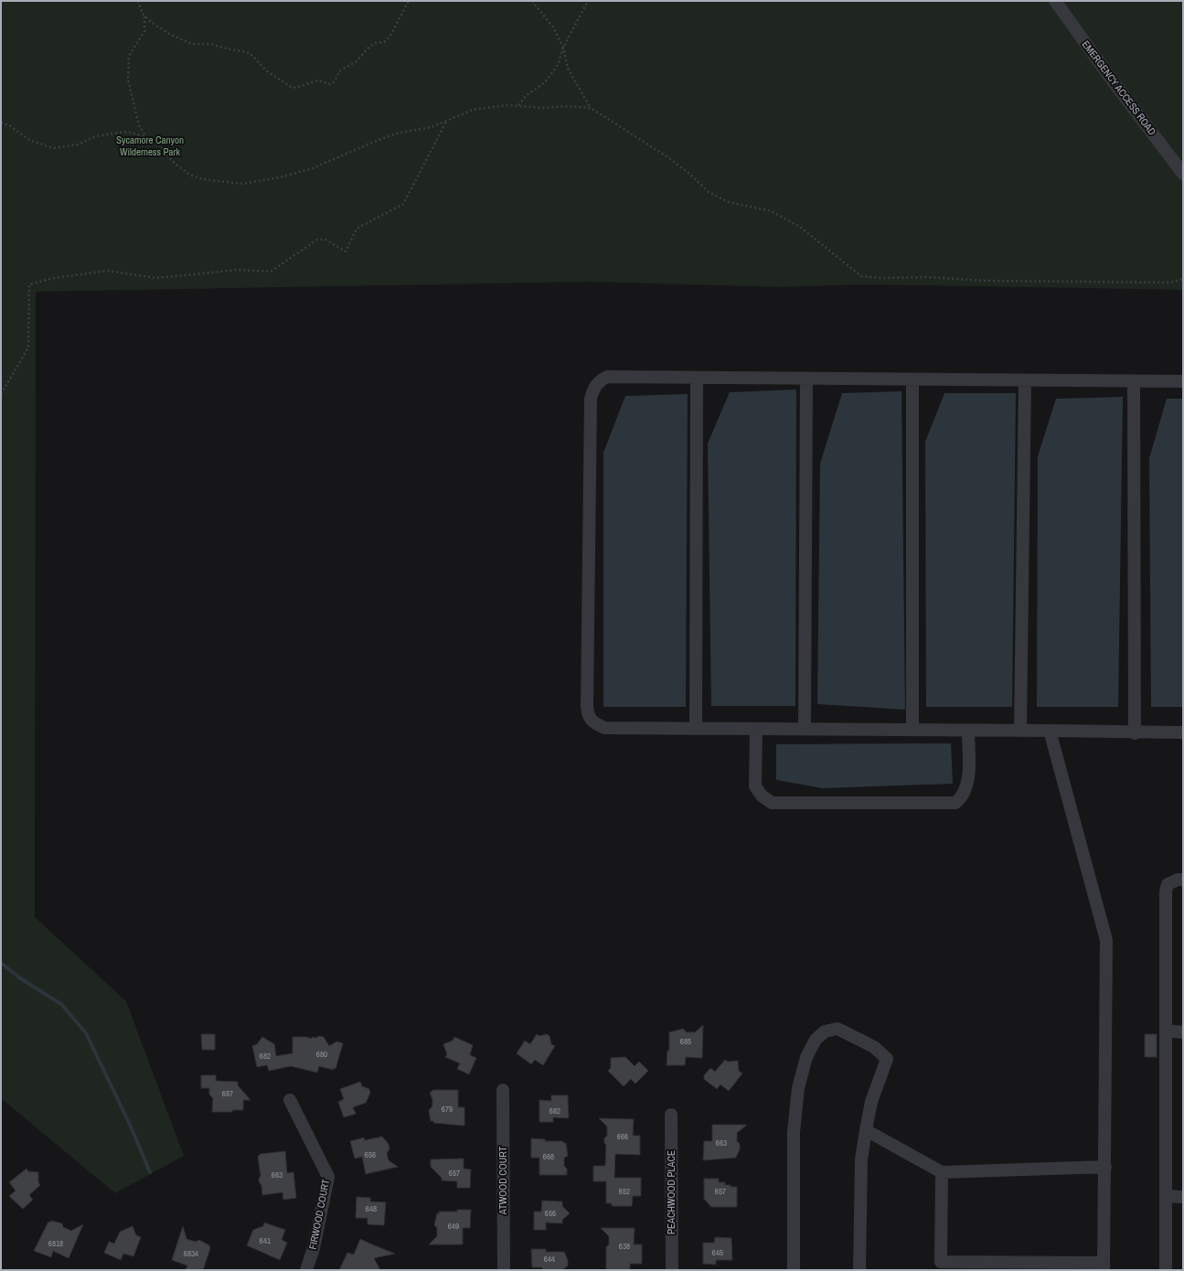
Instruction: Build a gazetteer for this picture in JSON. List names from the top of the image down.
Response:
{
  "streets": {
    "street": [
      "EMERGENCY ACCESS ROAD",
      "ATWOOD COURT",
      "PEACHWOOD PLACE",
      "FIRWOOD COURT"
    ]
  },
  "parks": ["Sycamore Canyon Wilderness Park"],
  "house_numbers": [
    "685",
    "680",
    "682",
    "687",
    "679",
    "682",
    "666",
    "663",
    "656",
    "668",
    "657",
    "663",
    "652",
    "657",
    "648",
    "656",
    "649",
    "641",
    "6818",
    "638",
    "645",
    "6834",
    "644"
  ]
}
